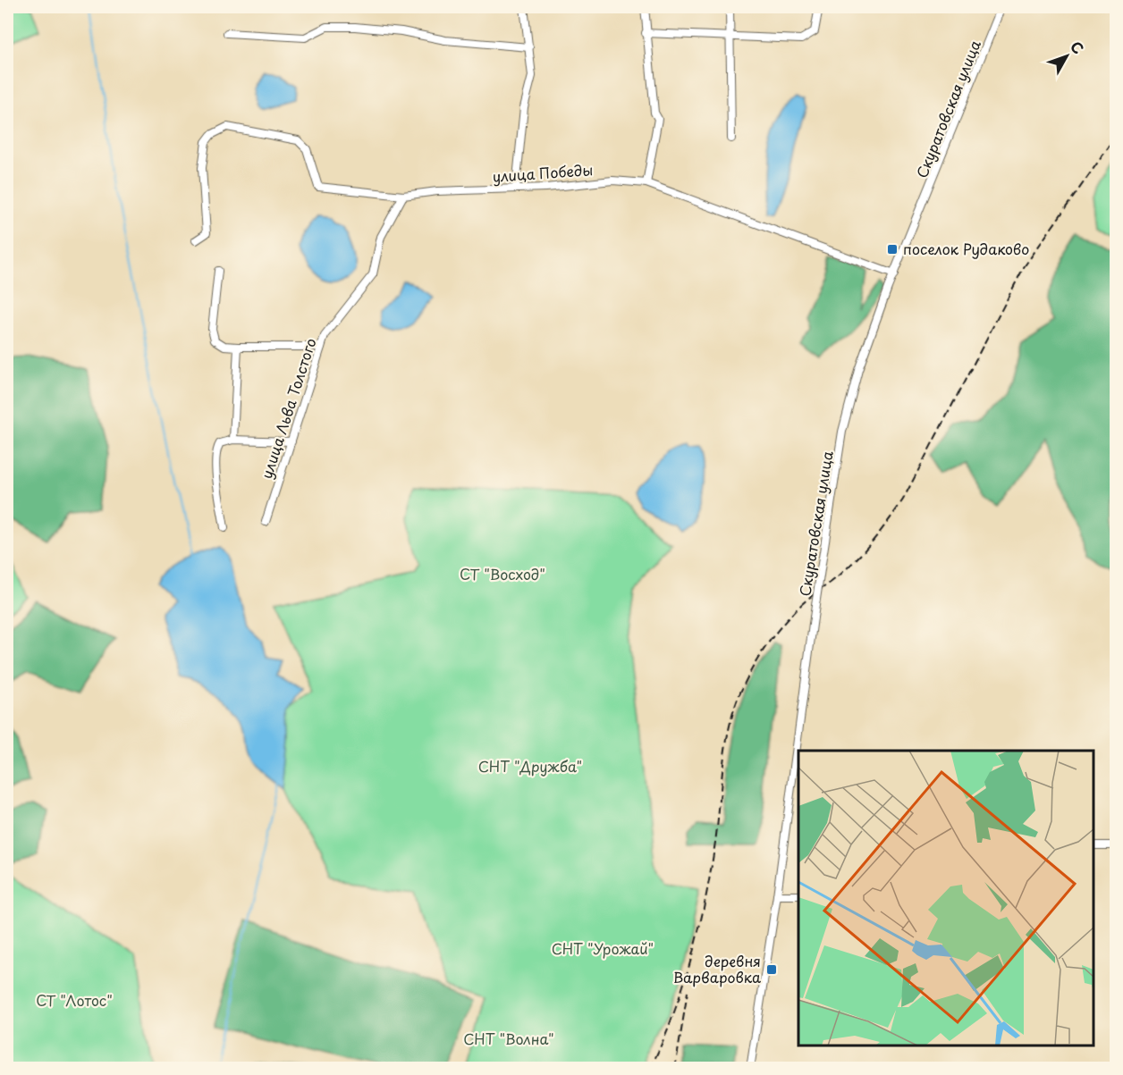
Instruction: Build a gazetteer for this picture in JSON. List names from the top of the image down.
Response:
{
  "streets": {
    "street": ["Скуратовская улица", "улица Победы", "улица Льва Толстого"]
  },
  "crossings": [
    ["Скуратовская улица", "улица Победы"],
    ["улица Победы", "улица Льва Толстого"]
  ],
  "parks": [
    "СТ \"Восход\"",
    "СНТ \"Дружба\"",
    "СНТ \"Урожай\"",
    "СТ \"Лотос\"",
    "СНТ \"Волна\""
  ],
  "places": {
    "transit": ["поселок Рудаково", "деревня Варваровка"]
  },
  "north": "top right"
}
